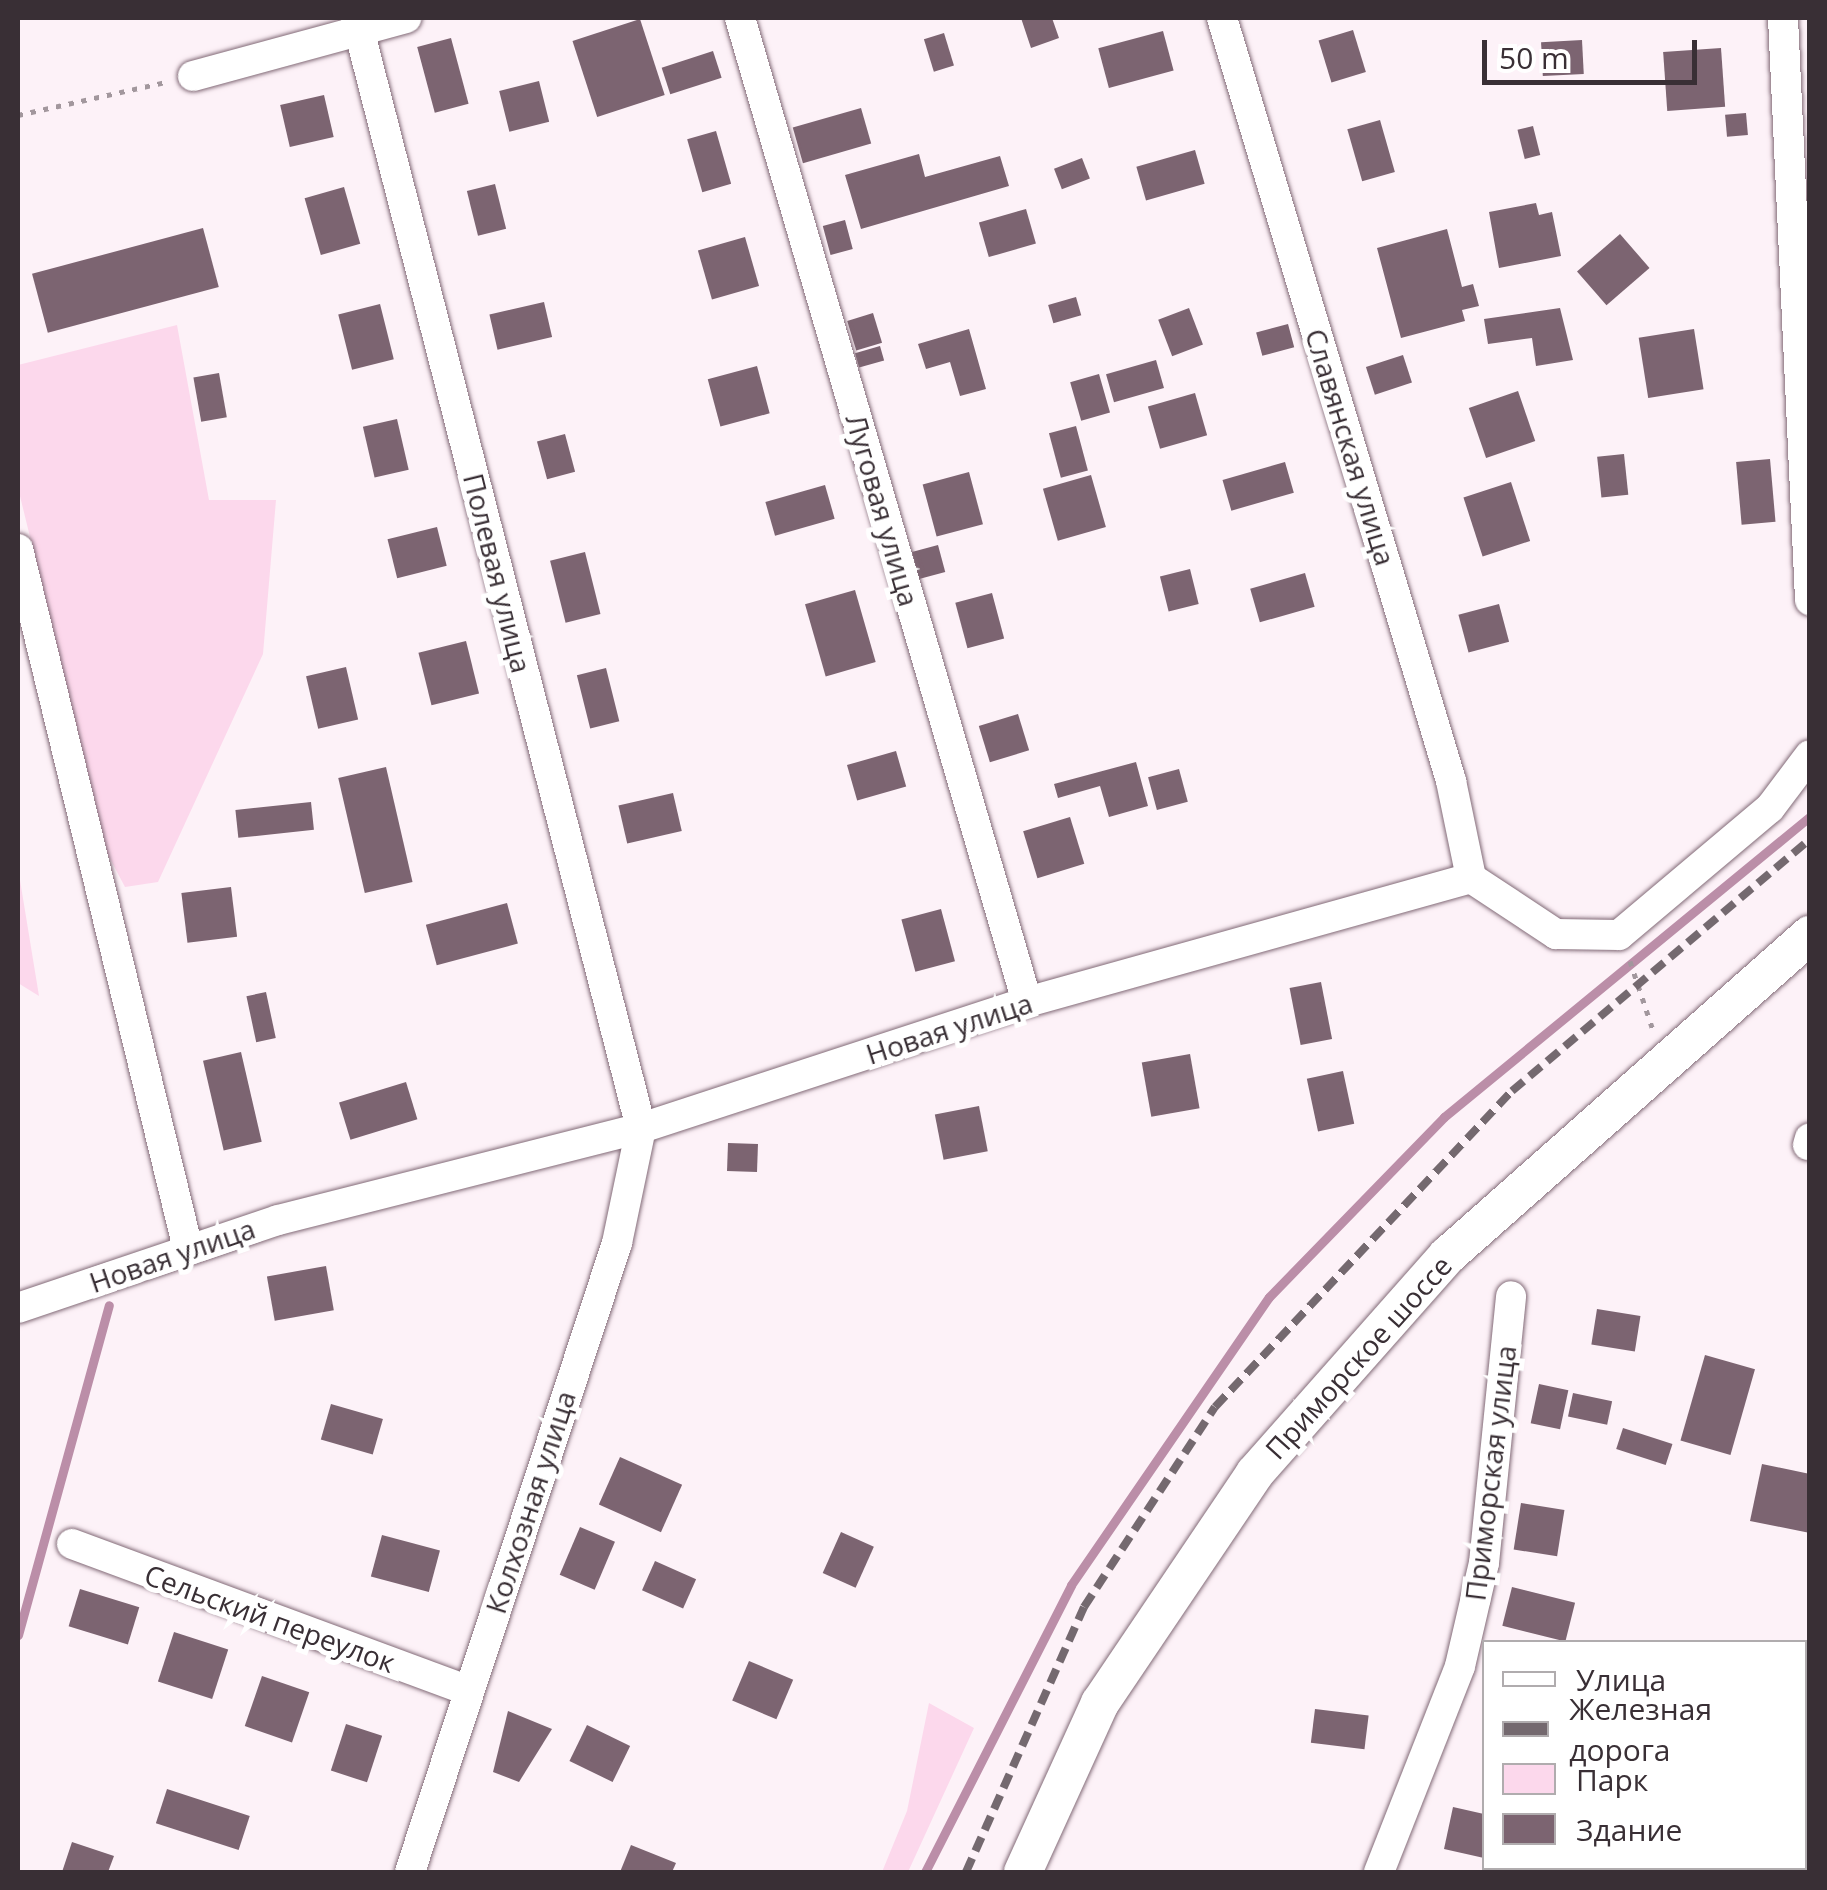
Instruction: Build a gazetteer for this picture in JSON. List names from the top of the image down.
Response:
{
  "streets": {
    "main road": ["Приморское шоссе"],
    "street": [
      "Славянская улица",
      "Луговая улица",
      "Полевая улица",
      "Новая улица",
      "Приморская улица",
      "Колхозная улица",
      "Сельский переулок"
    ]
  },
  "crossings": [
    ["Славянская улица", "Новая улица"],
    ["Луговая улица", "Новая улица"],
    ["Полевая улица", "Новая улица"],
    ["Полевая улица", "Колхозная улица"],
    ["Новая улица", "Колхозная улица"],
    ["Колхозная улица", "Сельский переулок"]
  ],
  "legend": [
    "Улица",
    "Железная дорога",
    "Парк",
    "Здание"
  ],
  "scale_bar": "50 m"
}
